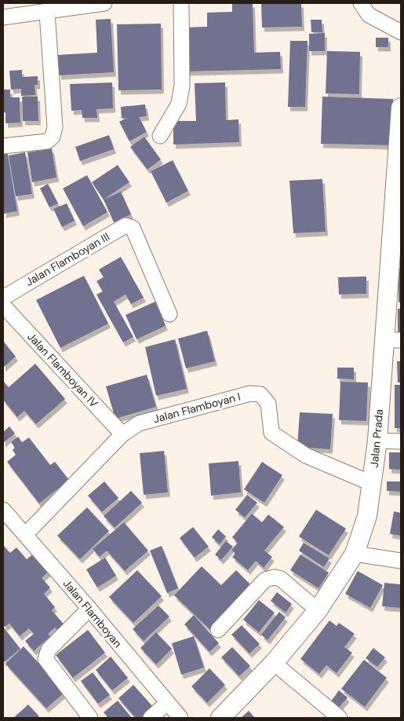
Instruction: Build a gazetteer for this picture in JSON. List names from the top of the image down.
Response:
{
  "streets": {
    "street": [
      "Jalan Flamboyan III",
      "Jalan Flamboyan IV",
      "Jalan Flamboyan I",
      "Jalan Prada",
      "Jalan Flamboyan"
    ]
  },
  "crossings": [
    ["Jalan Flamboyan IV", "Jalan Flamboyan I"],
    ["Jalan Flamboyan I", "Jalan Prada"],
    ["Jalan Flamboyan I", "Jalan Flamboyan"]
  ]
}
